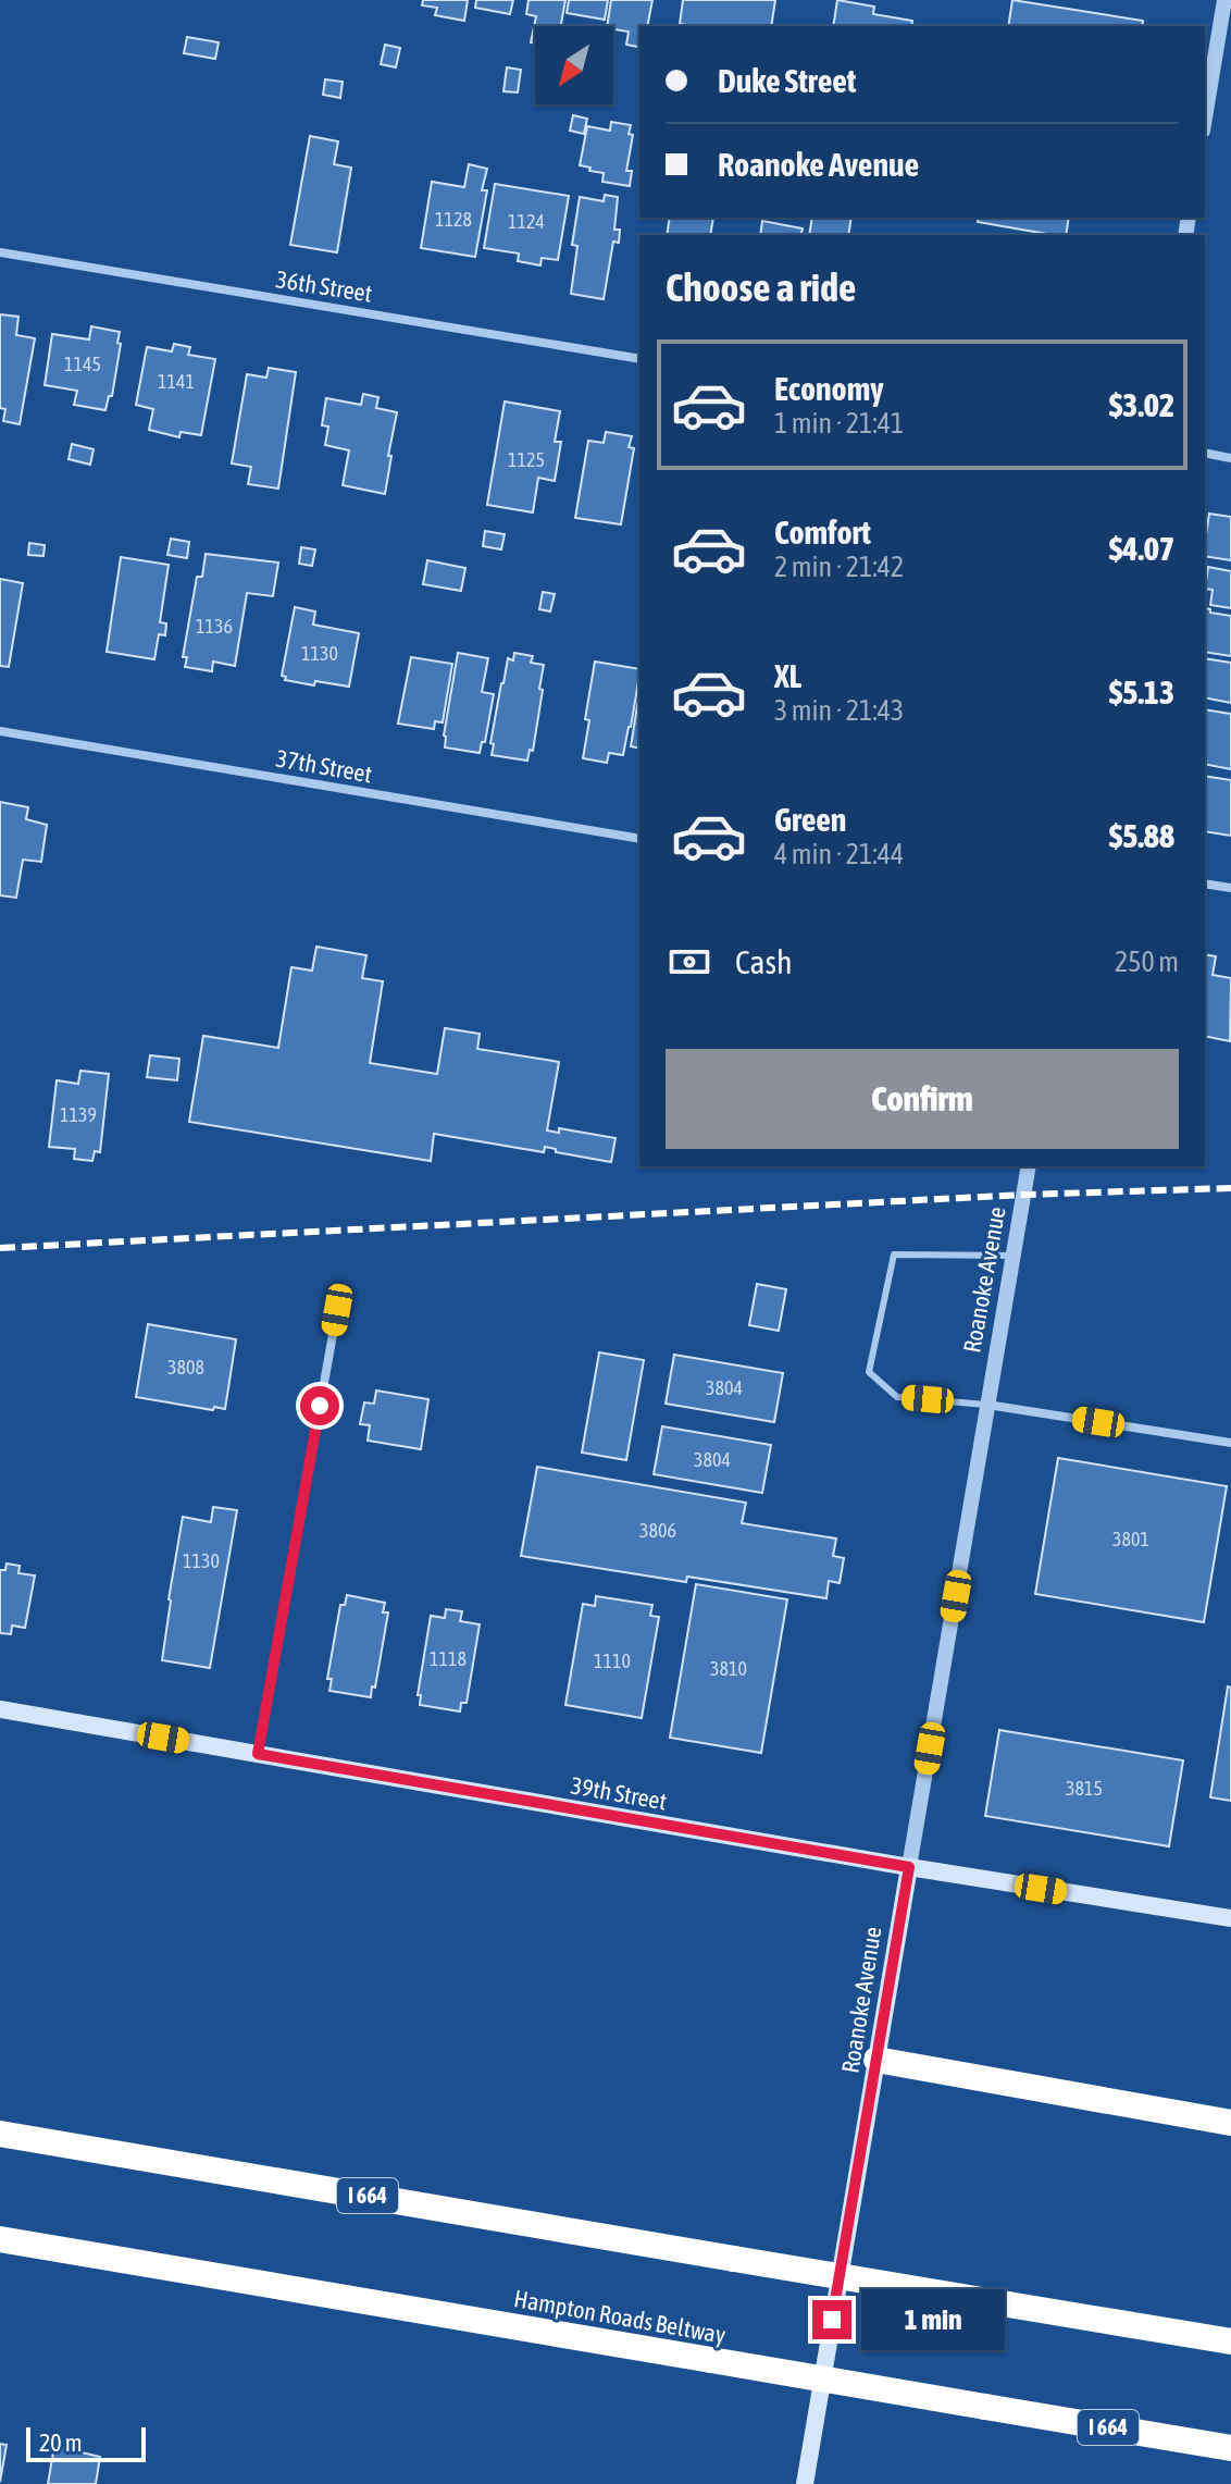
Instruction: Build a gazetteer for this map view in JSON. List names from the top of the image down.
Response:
{
  "streets": {
    "highway": ["I 664", "Hampton Roads Beltway"],
    "main road": ["Roanoke Avenue", "39th Street"],
    "street": ["36th Street", "37th Street"]
  },
  "crossings": [
    ["Roanoke Avenue", "39th Street"]
  ],
  "house_numbers": [
    "1128",
    "1124",
    "1145",
    "1141",
    "1125",
    "1136",
    "1130",
    "1139",
    "3808",
    "3804",
    "3804",
    "3806",
    "3801",
    "1130",
    "1118",
    "1110",
    "3810",
    "3815"
  ],
  "scale_bar": "20 m",
  "north": "bottom left",
  "page": {
    "banner": ["Duke Street", "Roanoke Avenue"],
    "heading": "Choose a ride",
    "list": [
      {
        "name": "Economy",
        "note": "1 min · 21:41",
        "value": "$3.02"
      },
      {
        "name": "Comfort",
        "note": "2 min · 21:42",
        "value": "$4.07"
      },
      {
        "name": "XL",
        "note": "3 min · 21:43",
        "value": "$5.13"
      },
      {
        "name": "Green",
        "note": "4 min · 21:44",
        "value": "$5.88"
      }
    ],
    "pay": ["Cash", "250 m"],
    "buttons": "Confirm",
    "bubble": "1 min",
    "scale": "20 m"
  }
}
